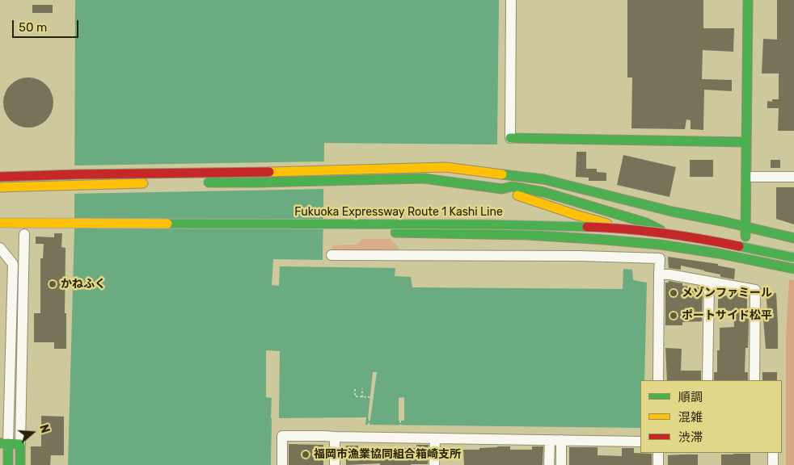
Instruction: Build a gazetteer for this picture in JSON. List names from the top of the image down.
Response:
{
  "streets": {
    "main road": ["Fukuoka Expressway Route 1 Kashi Line"]
  },
  "places": [
    "かねふく",
    "メゾンファミール",
    "ポートサイド松平",
    "福岡市漁業協同組合箱崎支所"
  ],
  "legend": ["順調", "混雑", "渋滞"],
  "scale_bar": "50 m",
  "north": "right"
}
